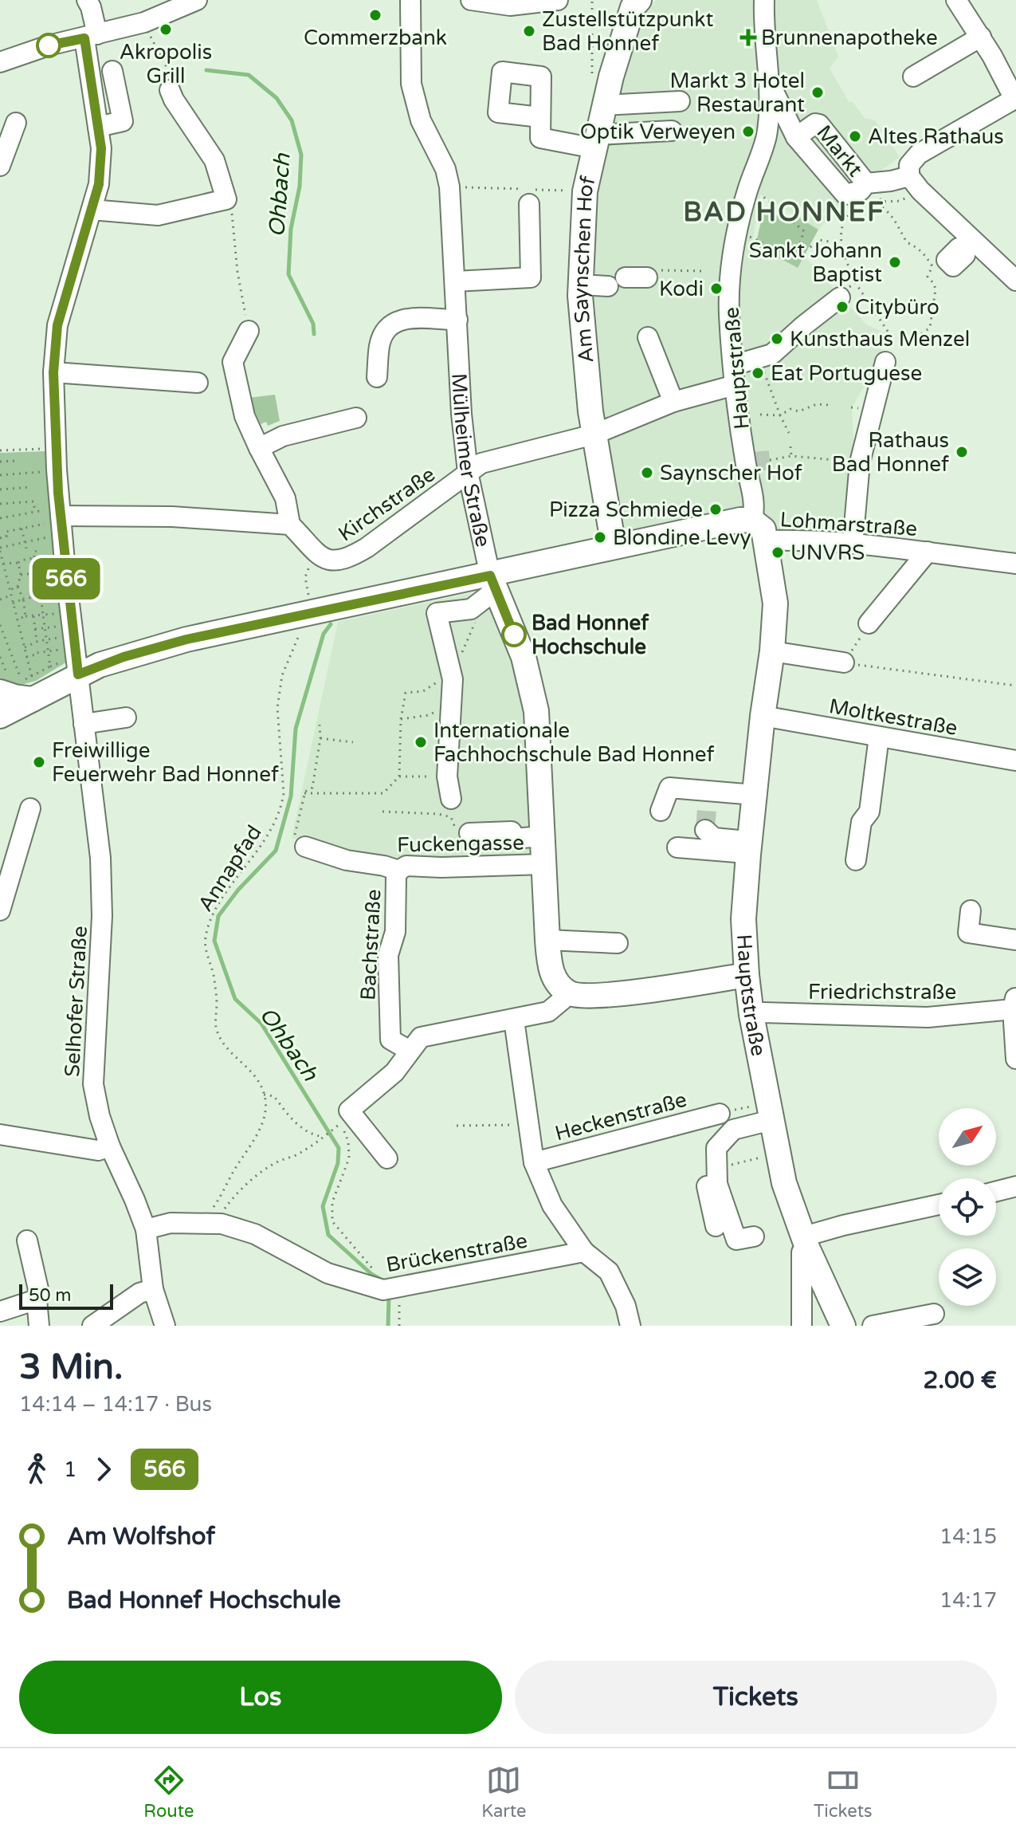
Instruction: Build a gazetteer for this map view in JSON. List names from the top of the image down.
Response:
{
  "streets": {
    "main road": ["Am Saynschen Hof", "Hauptstraße", "Mülheimer Straße"],
    "street": [
      "Markt",
      "Kirchstraße",
      "Lohmarstraße",
      "Moltkestraße",
      "Fuckengasse",
      "Bachstraße",
      "Friedrichstraße",
      "Selhofer Straße",
      "Heckenstraße",
      "Brückenstraße"
    ],
    "path": ["Annapfad"]
  },
  "crossings": [
    ["Markt", "Hauptstraße"],
    ["Am Saynschen Hof", "Kirchstraße"],
    ["Hauptstraße", "Kirchstraße"],
    ["Hauptstraße", "Lohmarstraße"],
    ["Hauptstraße", "Moltkestraße"],
    ["Hauptstraße", "Friedrichstraße"],
    ["Mülheimer Straße", "Kirchstraße"],
    ["Mülheimer Straße", "Fuckengasse"],
    ["Kirchstraße", "Annapfad"],
    ["Fuckengasse", "Bachstraße"],
    ["Selhofer Straße", "Brückenstraße"],
    ["Heckenstraße", "Brückenstraße"]
  ],
  "districts": ["BAD HONNEF"],
  "water": ["Ohbach"],
  "places": {
    "other": [
      "Commerzbank",
      "Akropolis Grill",
      "Zustellstützpunkt Bad Honnef",
      "Markt 3 Hotel Restaurant",
      "Optik Verweyen",
      "Altes Rathaus",
      "Sankt Johann Baptist",
      "Kodi",
      "Citybüro",
      "Kunsthaus Menzel",
      "Eat Portuguese",
      "Rathaus Bad Honnef",
      "Saynscher Hof",
      "Pizza Schmiede",
      "Blondine Levy",
      "UNVRS",
      "Bad Honnef Hochschule",
      "Internationale Fachhochschule Bad Honnef",
      "Freiwillige Feuerwehr Bad Honnef"
    ],
    "health": ["Brunnenapotheke"]
  },
  "lines": ["bus line 566"],
  "scale_bar": "50 m",
  "north": "top right",
  "page": {
    "on_map": "566",
    "scale": "50 m",
    "heading": ["3 Min.", "14:14 – 14:17 · Bus", "2.00 €"],
    "legs": ["1", "566"],
    "list": [
      {
        "name": "Am Wolfshof",
        "value": "14:15"
      },
      {
        "name": "Bad Honnef Hochschule",
        "value": "14:17"
      }
    ],
    "buttons": ["Los", "Tickets"],
    "tabs": ["Route", "Karte", "Tickets"]
  }
}
